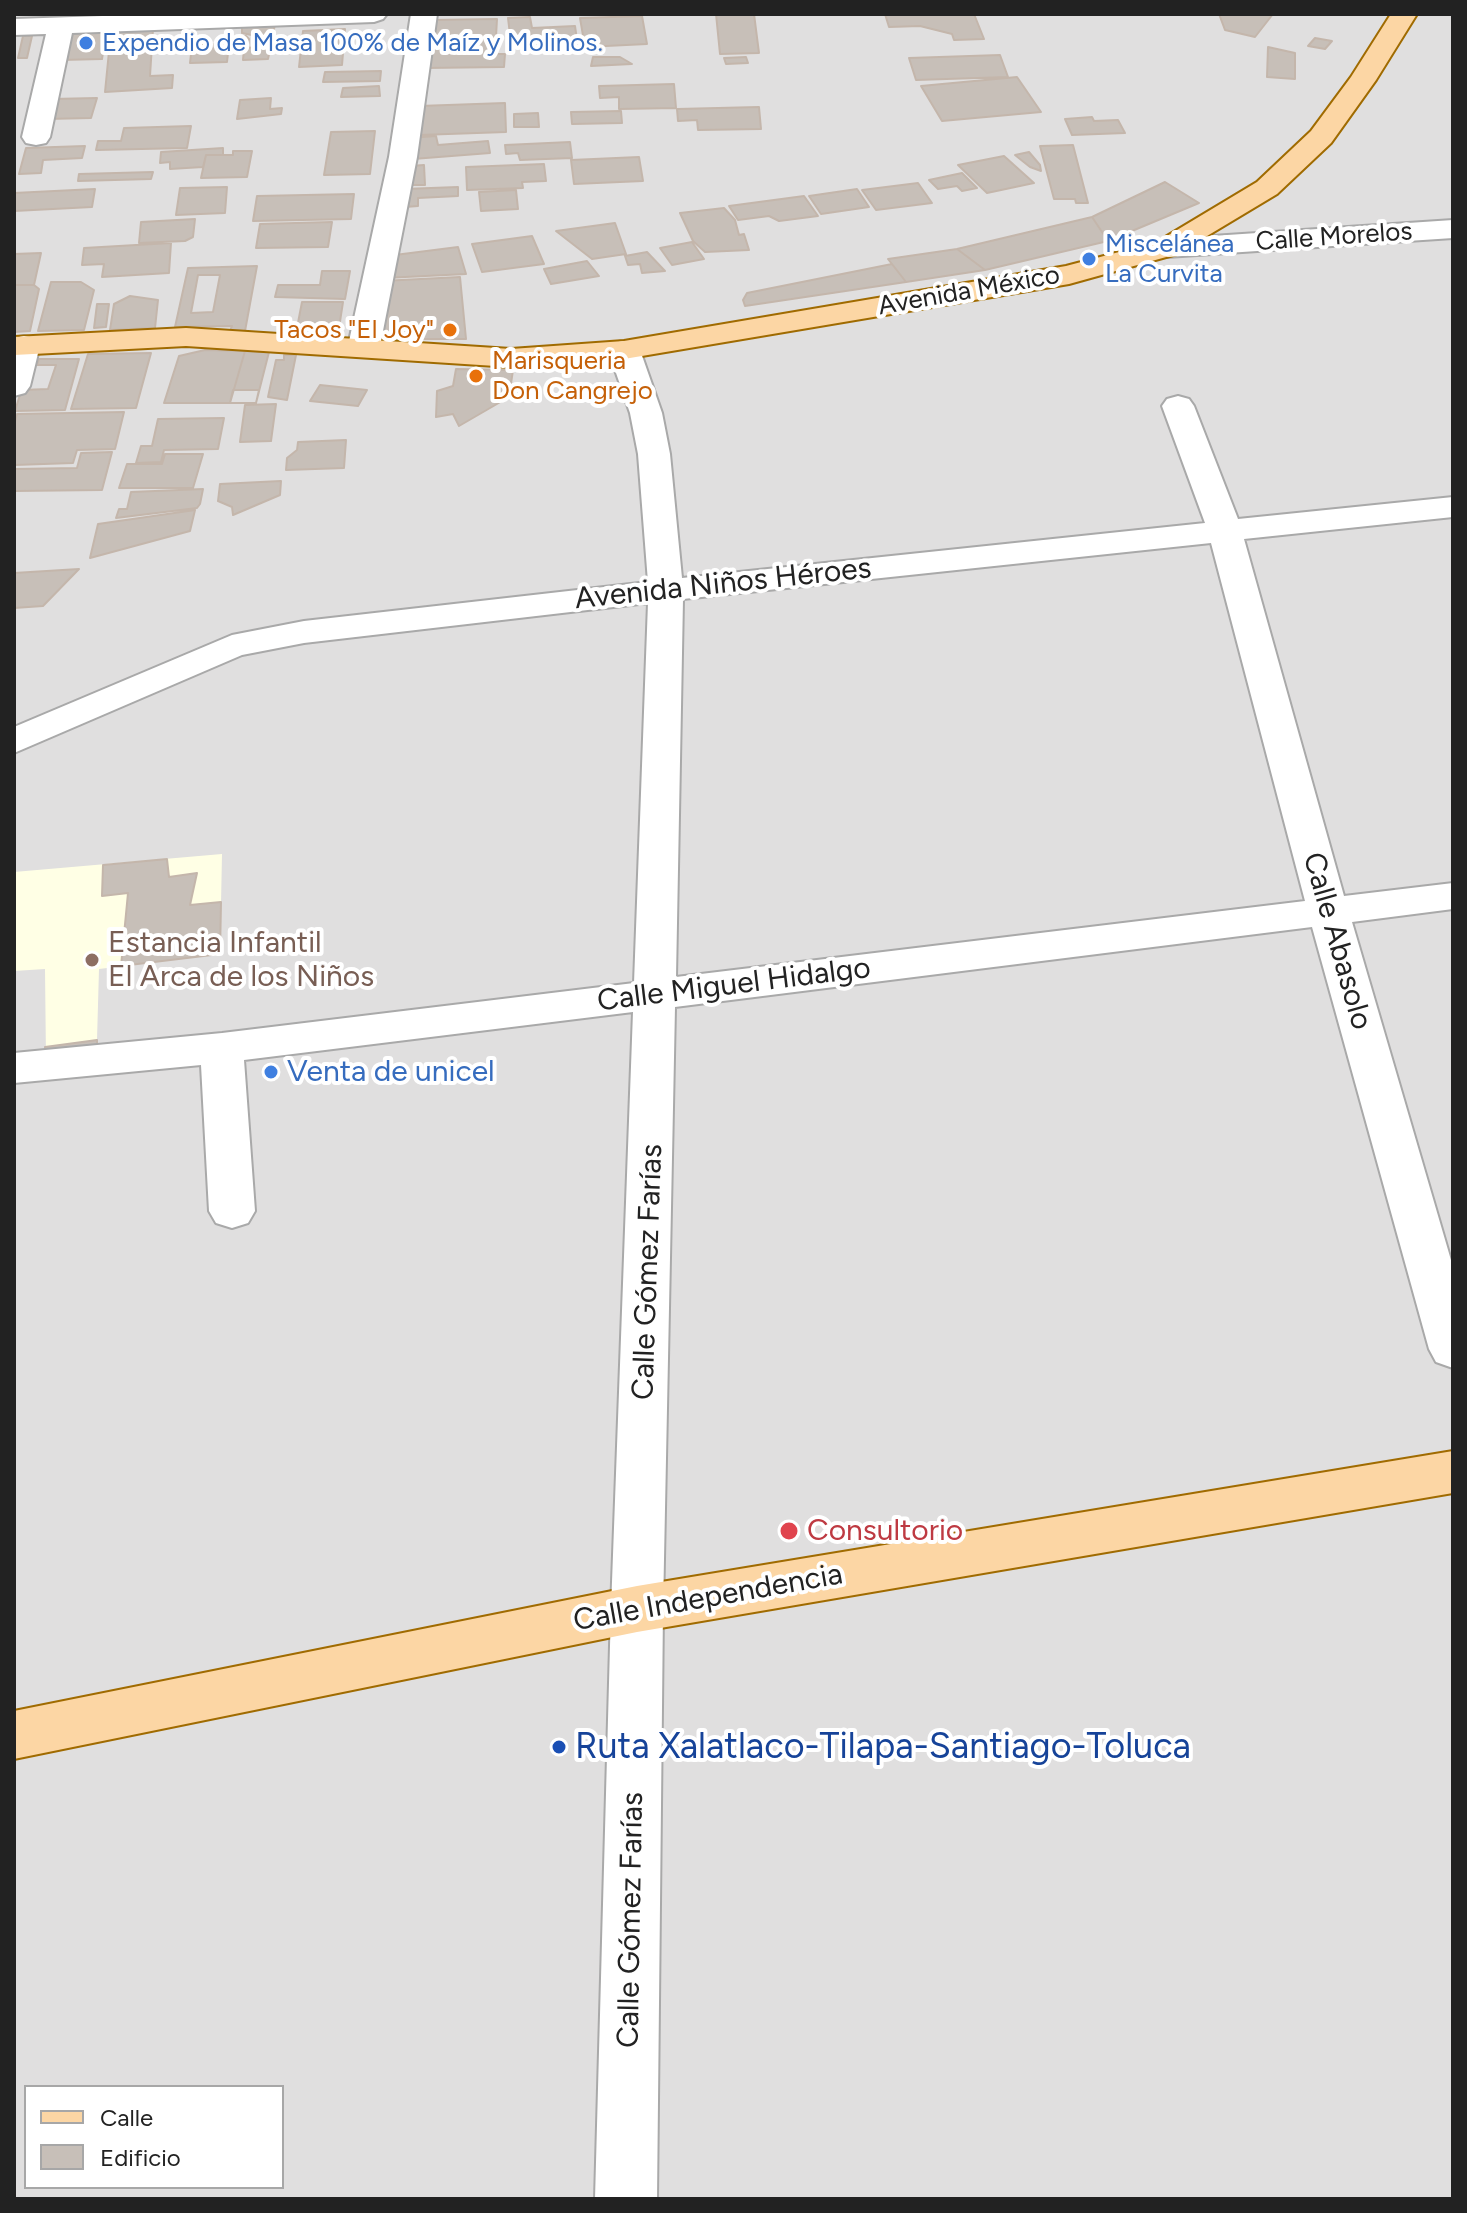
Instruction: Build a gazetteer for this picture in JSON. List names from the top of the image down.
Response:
{
  "streets": {
    "main road": ["Avenida México", "Calle Independencia"],
    "street": [
      "Calle Morelos",
      "Avenida Niños Héroes",
      "Calle Abasolo",
      "Calle Miguel Hidalgo",
      "Calle Gómez Farías"
    ]
  },
  "crossings": [
    ["Calle Morelos", "Avenida México"],
    ["Avenida México", "Calle Gómez Farías"],
    ["Avenida Niños Héroes", "Calle Abasolo"],
    ["Avenida Niños Héroes", "Calle Gómez Farías"],
    ["Calle Abasolo", "Calle Miguel Hidalgo"],
    ["Calle Miguel Hidalgo", "Calle Gómez Farías"],
    ["Calle Gómez Farías", "Calle Independencia"]
  ],
  "places": [
    "Expendio de Masa 100% de Maíz y Molinos.",
    "Miscelánea La Curvita",
    "Tacos \"El Joy\"",
    "Marisqueria Don Cangrejo",
    "Estancia Infantil El Arca de los Niños",
    "Venta de unicel",
    "Consultorio",
    "Ruta Xalatlaco-Tilapa-Santiago-Toluca"
  ],
  "legend": ["Calle", "Edificio"]
}
